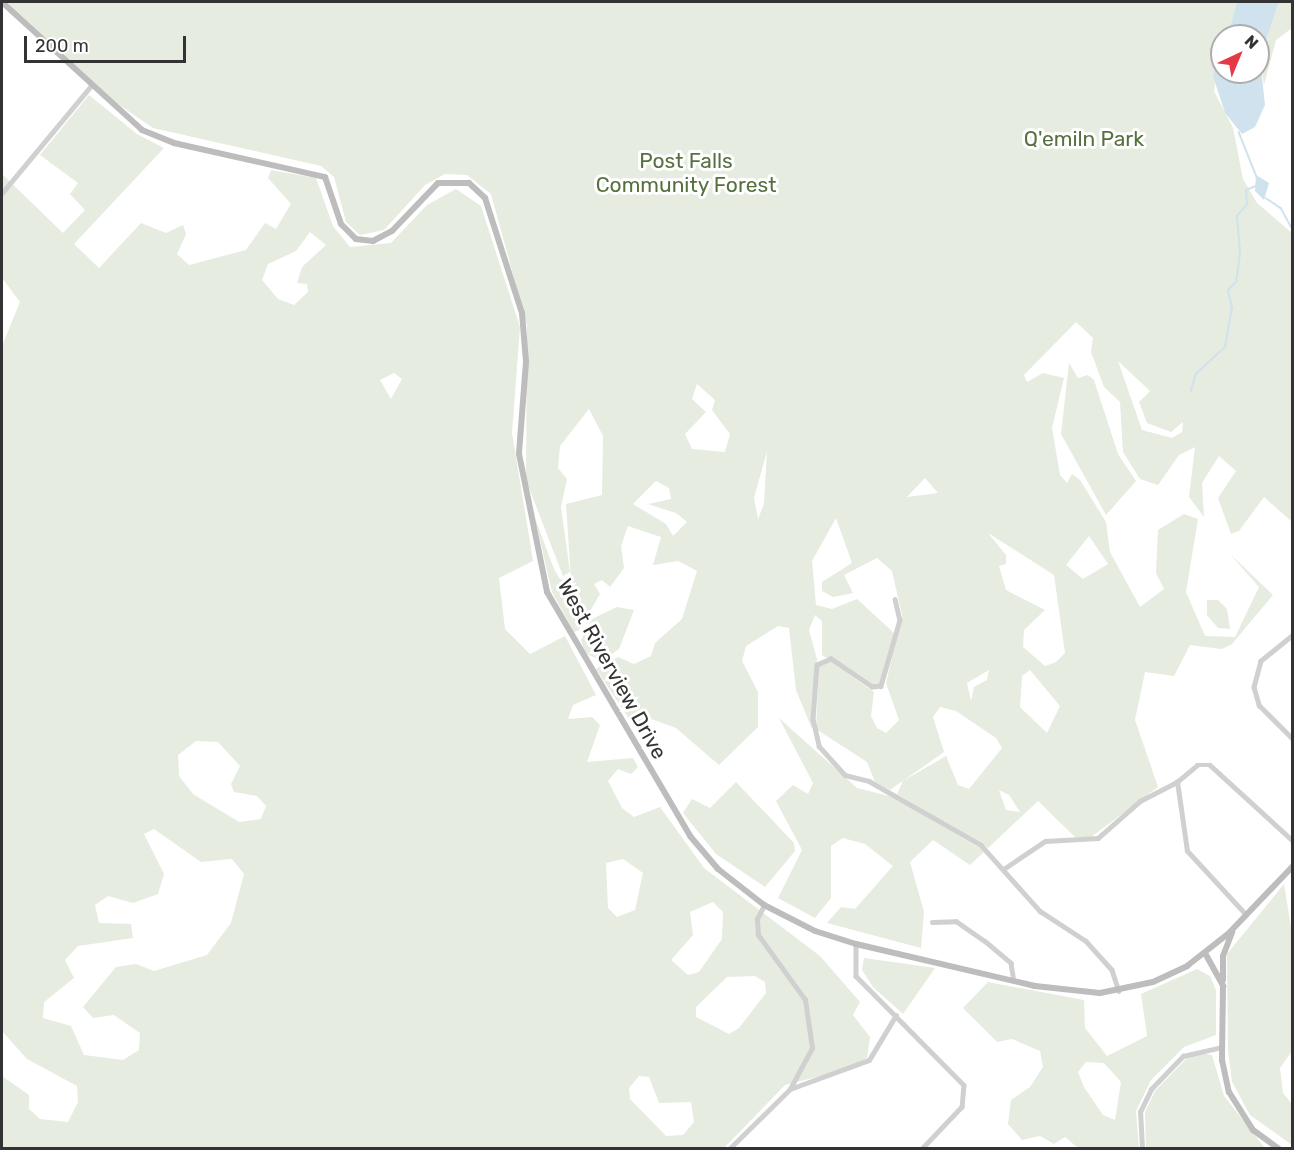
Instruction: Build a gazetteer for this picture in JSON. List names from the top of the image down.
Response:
{
  "streets": {
    "street": ["West Riverview Drive"]
  },
  "parks": ["Q'emiln Park", "Post Falls Community Forest"],
  "scale_bar": "200 m",
  "north": "top right"
}
